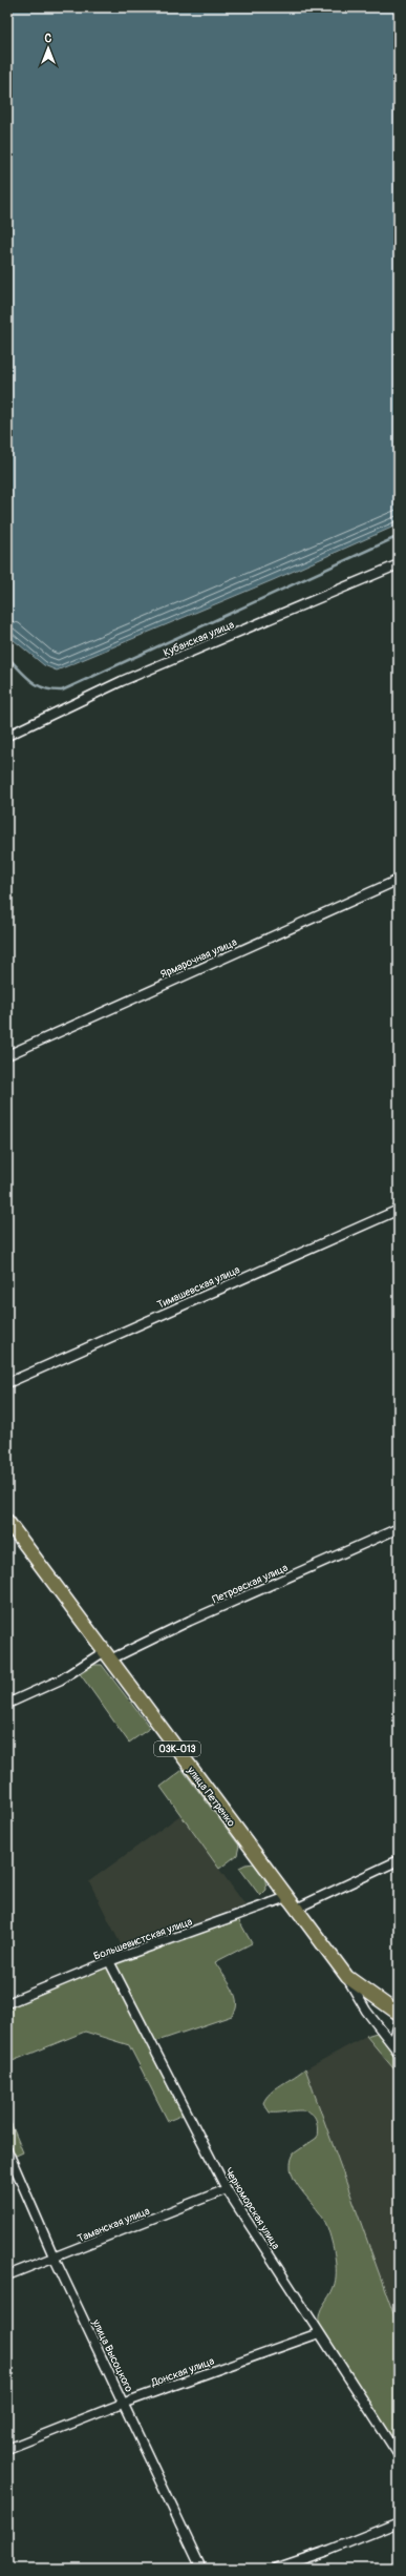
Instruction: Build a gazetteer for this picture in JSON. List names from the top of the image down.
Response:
{
  "streets": {
    "main road": ["03К-013", "улица Петренко"],
    "street": [
      "Кубанская улица",
      "Ярмарочная улица",
      "Тимашевская улица",
      "Петровская улица",
      "Большевистская улица",
      "Черноморская улица",
      "Таманская улица",
      "улица Высоцкого",
      "Донская улица"
    ]
  },
  "crossings": [
    ["Петровская улица", "улица Петренко"],
    ["03К-013", "улица Петренко"],
    ["улица Петренко", "Большевистская улица"],
    ["Большевистская улица", "Черноморская улица"],
    ["Черноморская улица", "Таманская улица"],
    ["Черноморская улица", "Донская улица"],
    ["Таманская улица", "улица Высоцкого"],
    ["улица Высоцкого", "Донская улица"]
  ],
  "north": "top"
}
